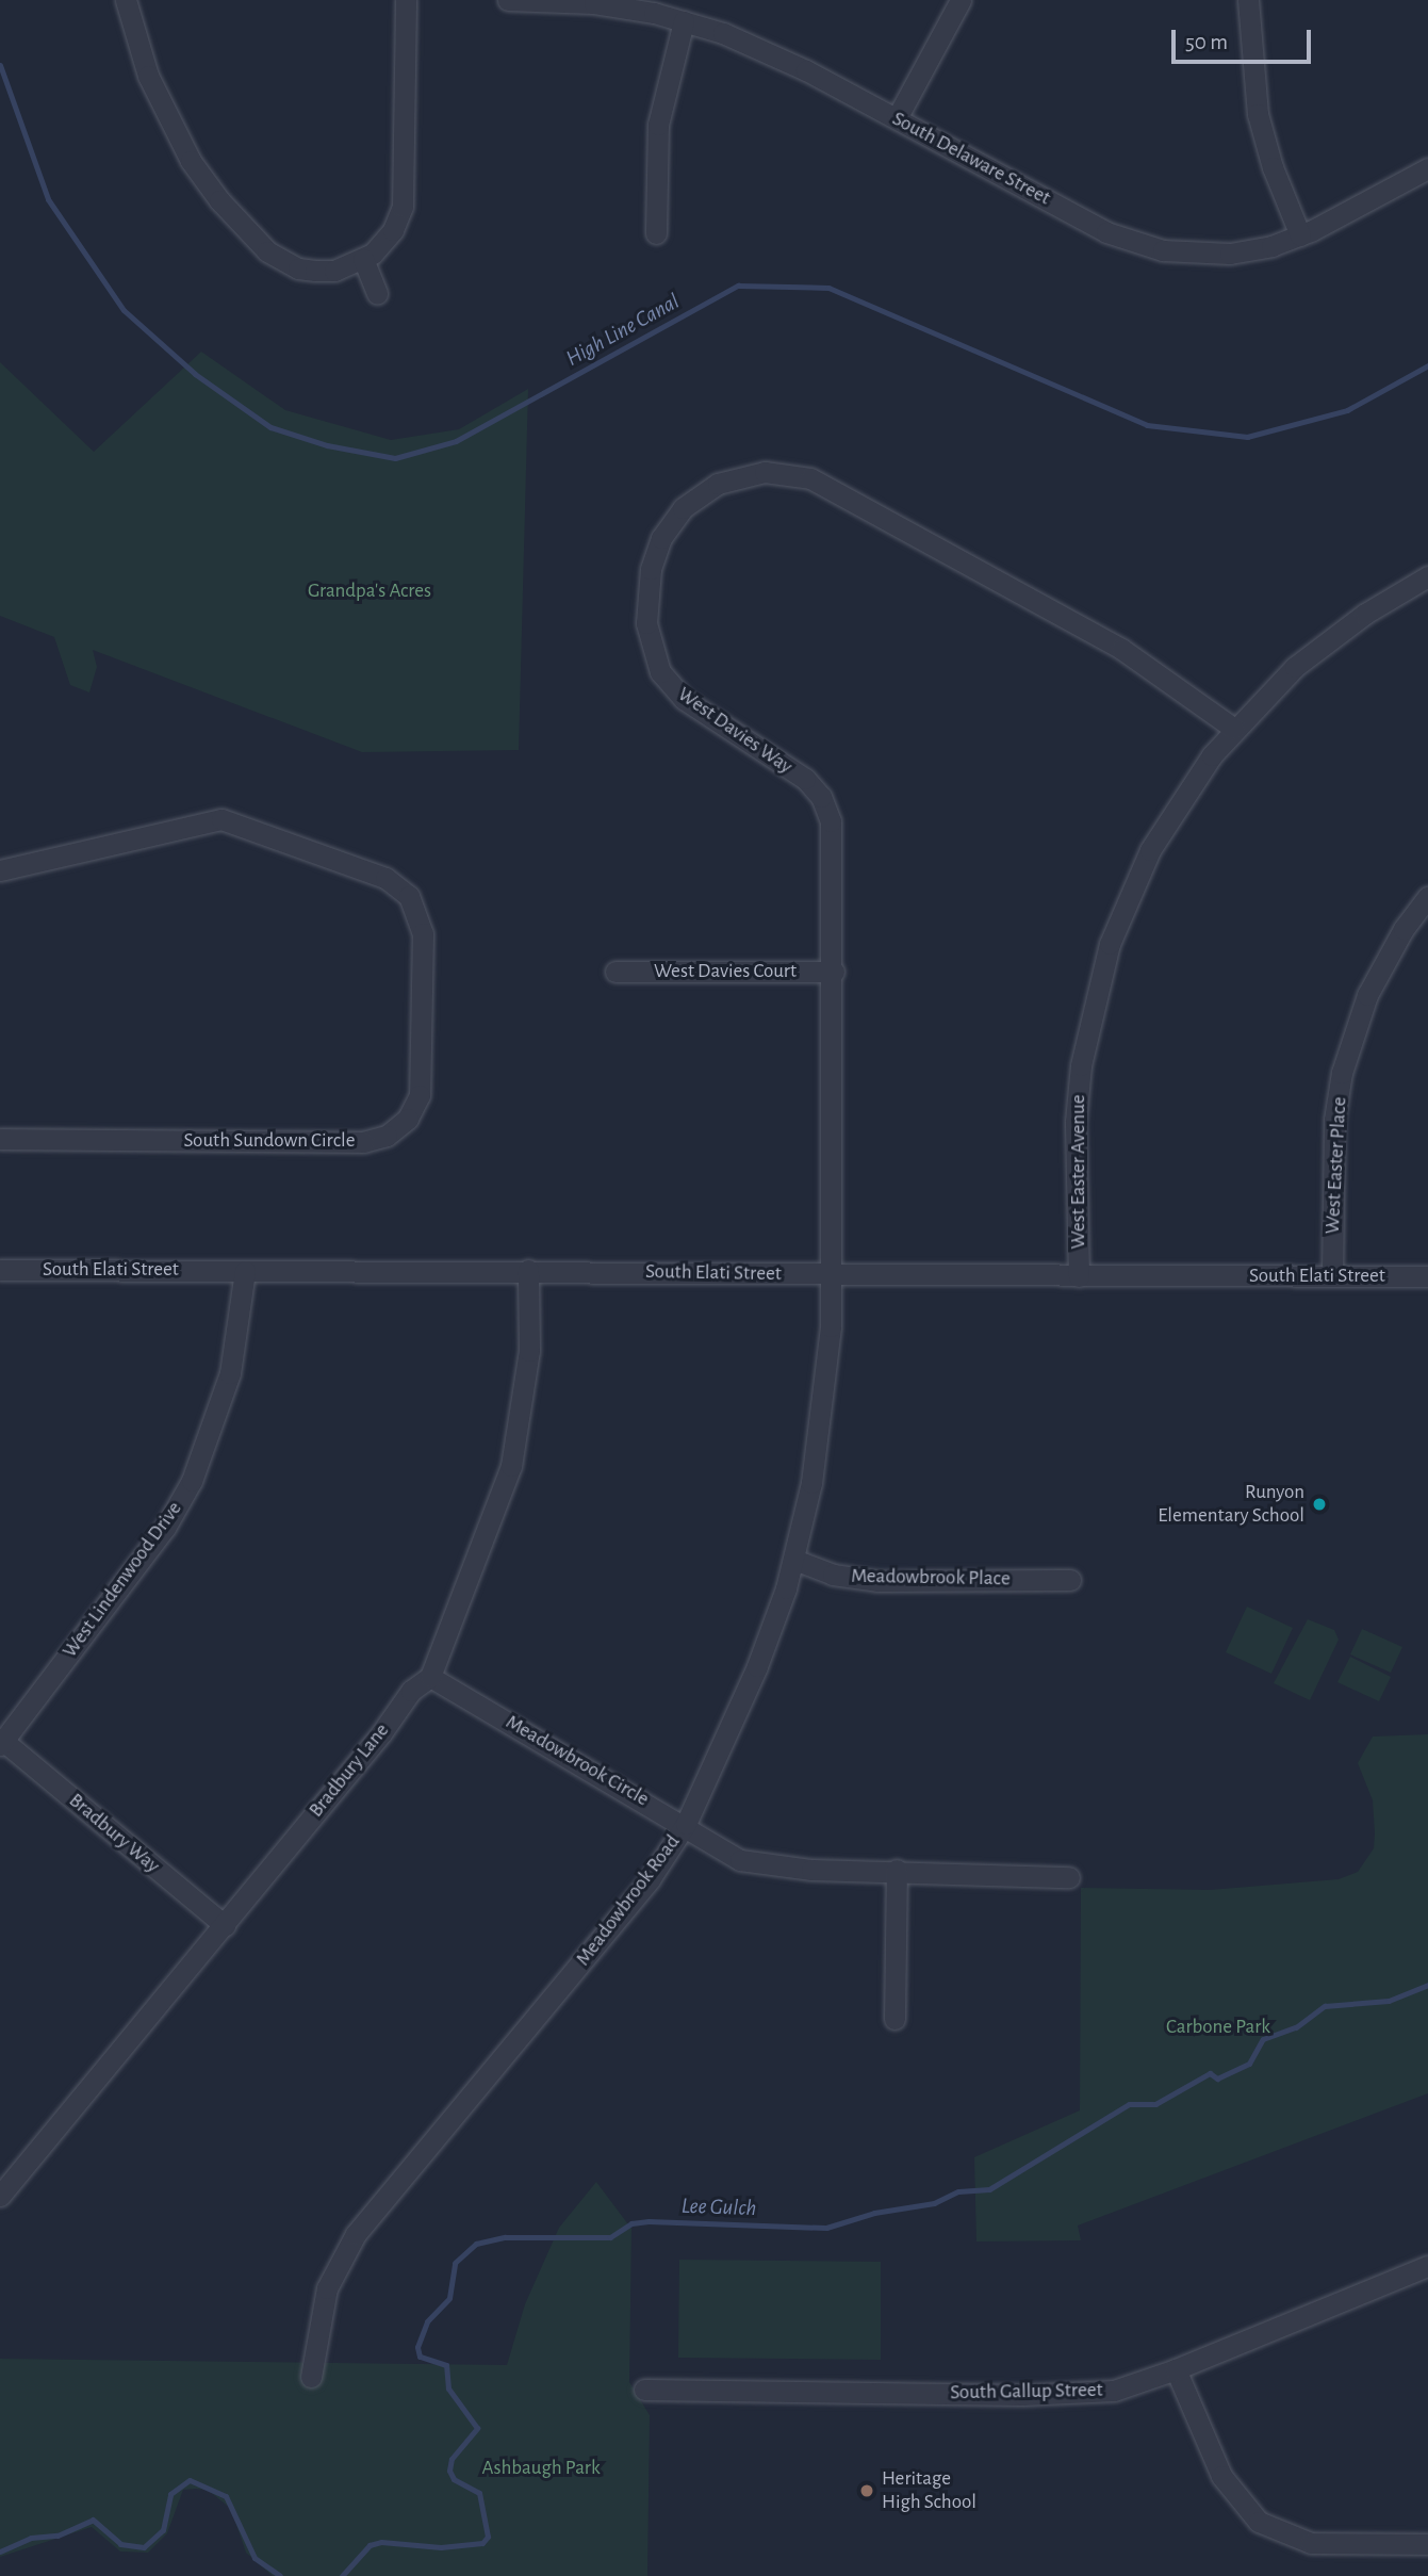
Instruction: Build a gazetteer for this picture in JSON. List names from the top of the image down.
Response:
{
  "streets": {
    "street": [
      "South Delaware Street",
      "West Davies Way",
      "West Davies Court",
      "South Sundown Circle",
      "West Easter Place",
      "West Easter Avenue",
      "South Elati Street",
      "Meadowbrook Place",
      "West Lindenwood Drive",
      "Meadowbrook Circle",
      "Bradbury Lane",
      "Bradbury Way",
      "Meadowbrook Road",
      "South Gallup Street"
    ]
  },
  "crossings": [
    ["West Davies Way", "West Davies Court"],
    ["West Davies Way", "West Easter Avenue"],
    ["West Davies Way", "South Elati Street"],
    ["West Davies Way", "Meadowbrook Road"],
    ["West Easter Place", "South Elati Street"],
    ["West Easter Avenue", "South Elati Street"],
    ["South Elati Street", "West Lindenwood Drive"],
    ["South Elati Street", "Bradbury Lane"],
    ["South Elati Street", "Meadowbrook Road"],
    ["Meadowbrook Place", "Meadowbrook Road"],
    ["West Lindenwood Drive", "Bradbury Way"],
    ["Meadowbrook Circle", "Bradbury Lane"],
    ["Meadowbrook Circle", "Meadowbrook Road"],
    ["Bradbury Lane", "Bradbury Way"]
  ],
  "water": ["High Line Canal", "Lee Gulch"],
  "parks": ["Grandpa's Acres", "Carbone Park", "Ashbaugh Park"],
  "places": ["Runyon Elementary School", "Heritage High School"],
  "scale_bar": "50 m"
}
